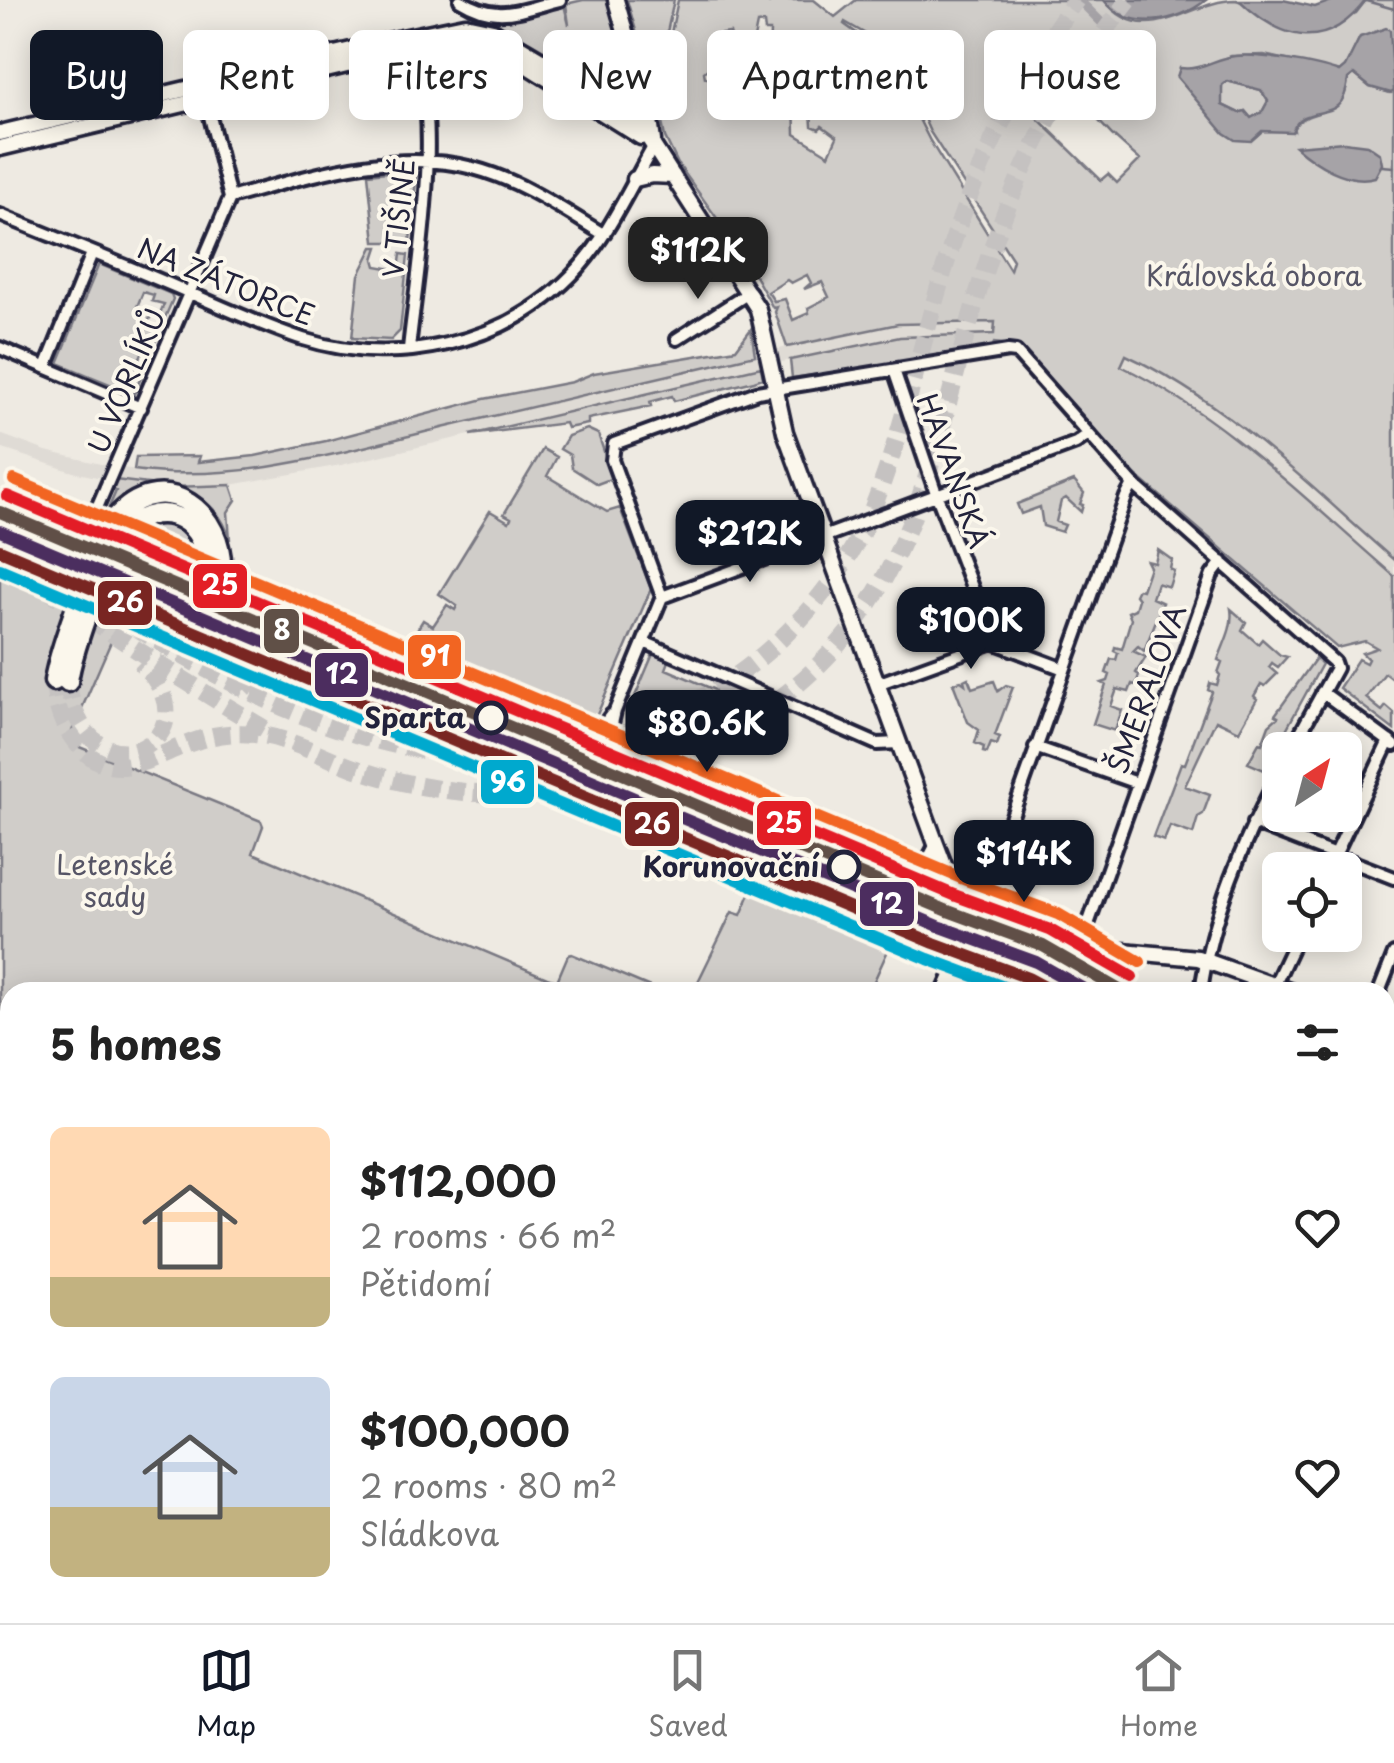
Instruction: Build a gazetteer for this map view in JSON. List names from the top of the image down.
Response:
{
  "streets": {
    "street": [
      "V TIŠINĚ",
      "NA ZÁTORCE",
      "U VORLÍKŮ",
      "HAVANSKÁ",
      "ŠMERALOVA"
    ]
  },
  "crossings": [
    ["V TIŠINĚ", "NA ZÁTORCE"],
    ["NA ZÁTORCE", "U VORLÍKŮ"]
  ],
  "parks": ["Královská obora", "Letenské sady"],
  "places": ["Sparta", "Korunovační"],
  "lines": [
    "transit line 91",
    "transit line 25",
    "transit line 8",
    "transit line 12",
    "transit line 26",
    "transit line 96"
  ],
  "north": "top right",
  "page": {
    "chip": [
      "Buy",
      "Rent",
      "Filters",
      "New",
      "Apartment",
      "House"
    ],
    "price": [
      "$112K",
      "$212K",
      "$100K",
      "$80.6K",
      "$114K"
    ],
    "heading": "5 homes",
    "list": [
      {
        "name": "$112,000",
        "note": "2 rooms · 66 m² · Pětidomí"
      },
      {
        "name": "$100,000",
        "note": "2 rooms · 80 m² · Sládkova"
      }
    ],
    "tabs": ["Map", "Saved", "Home"]
  }
}
